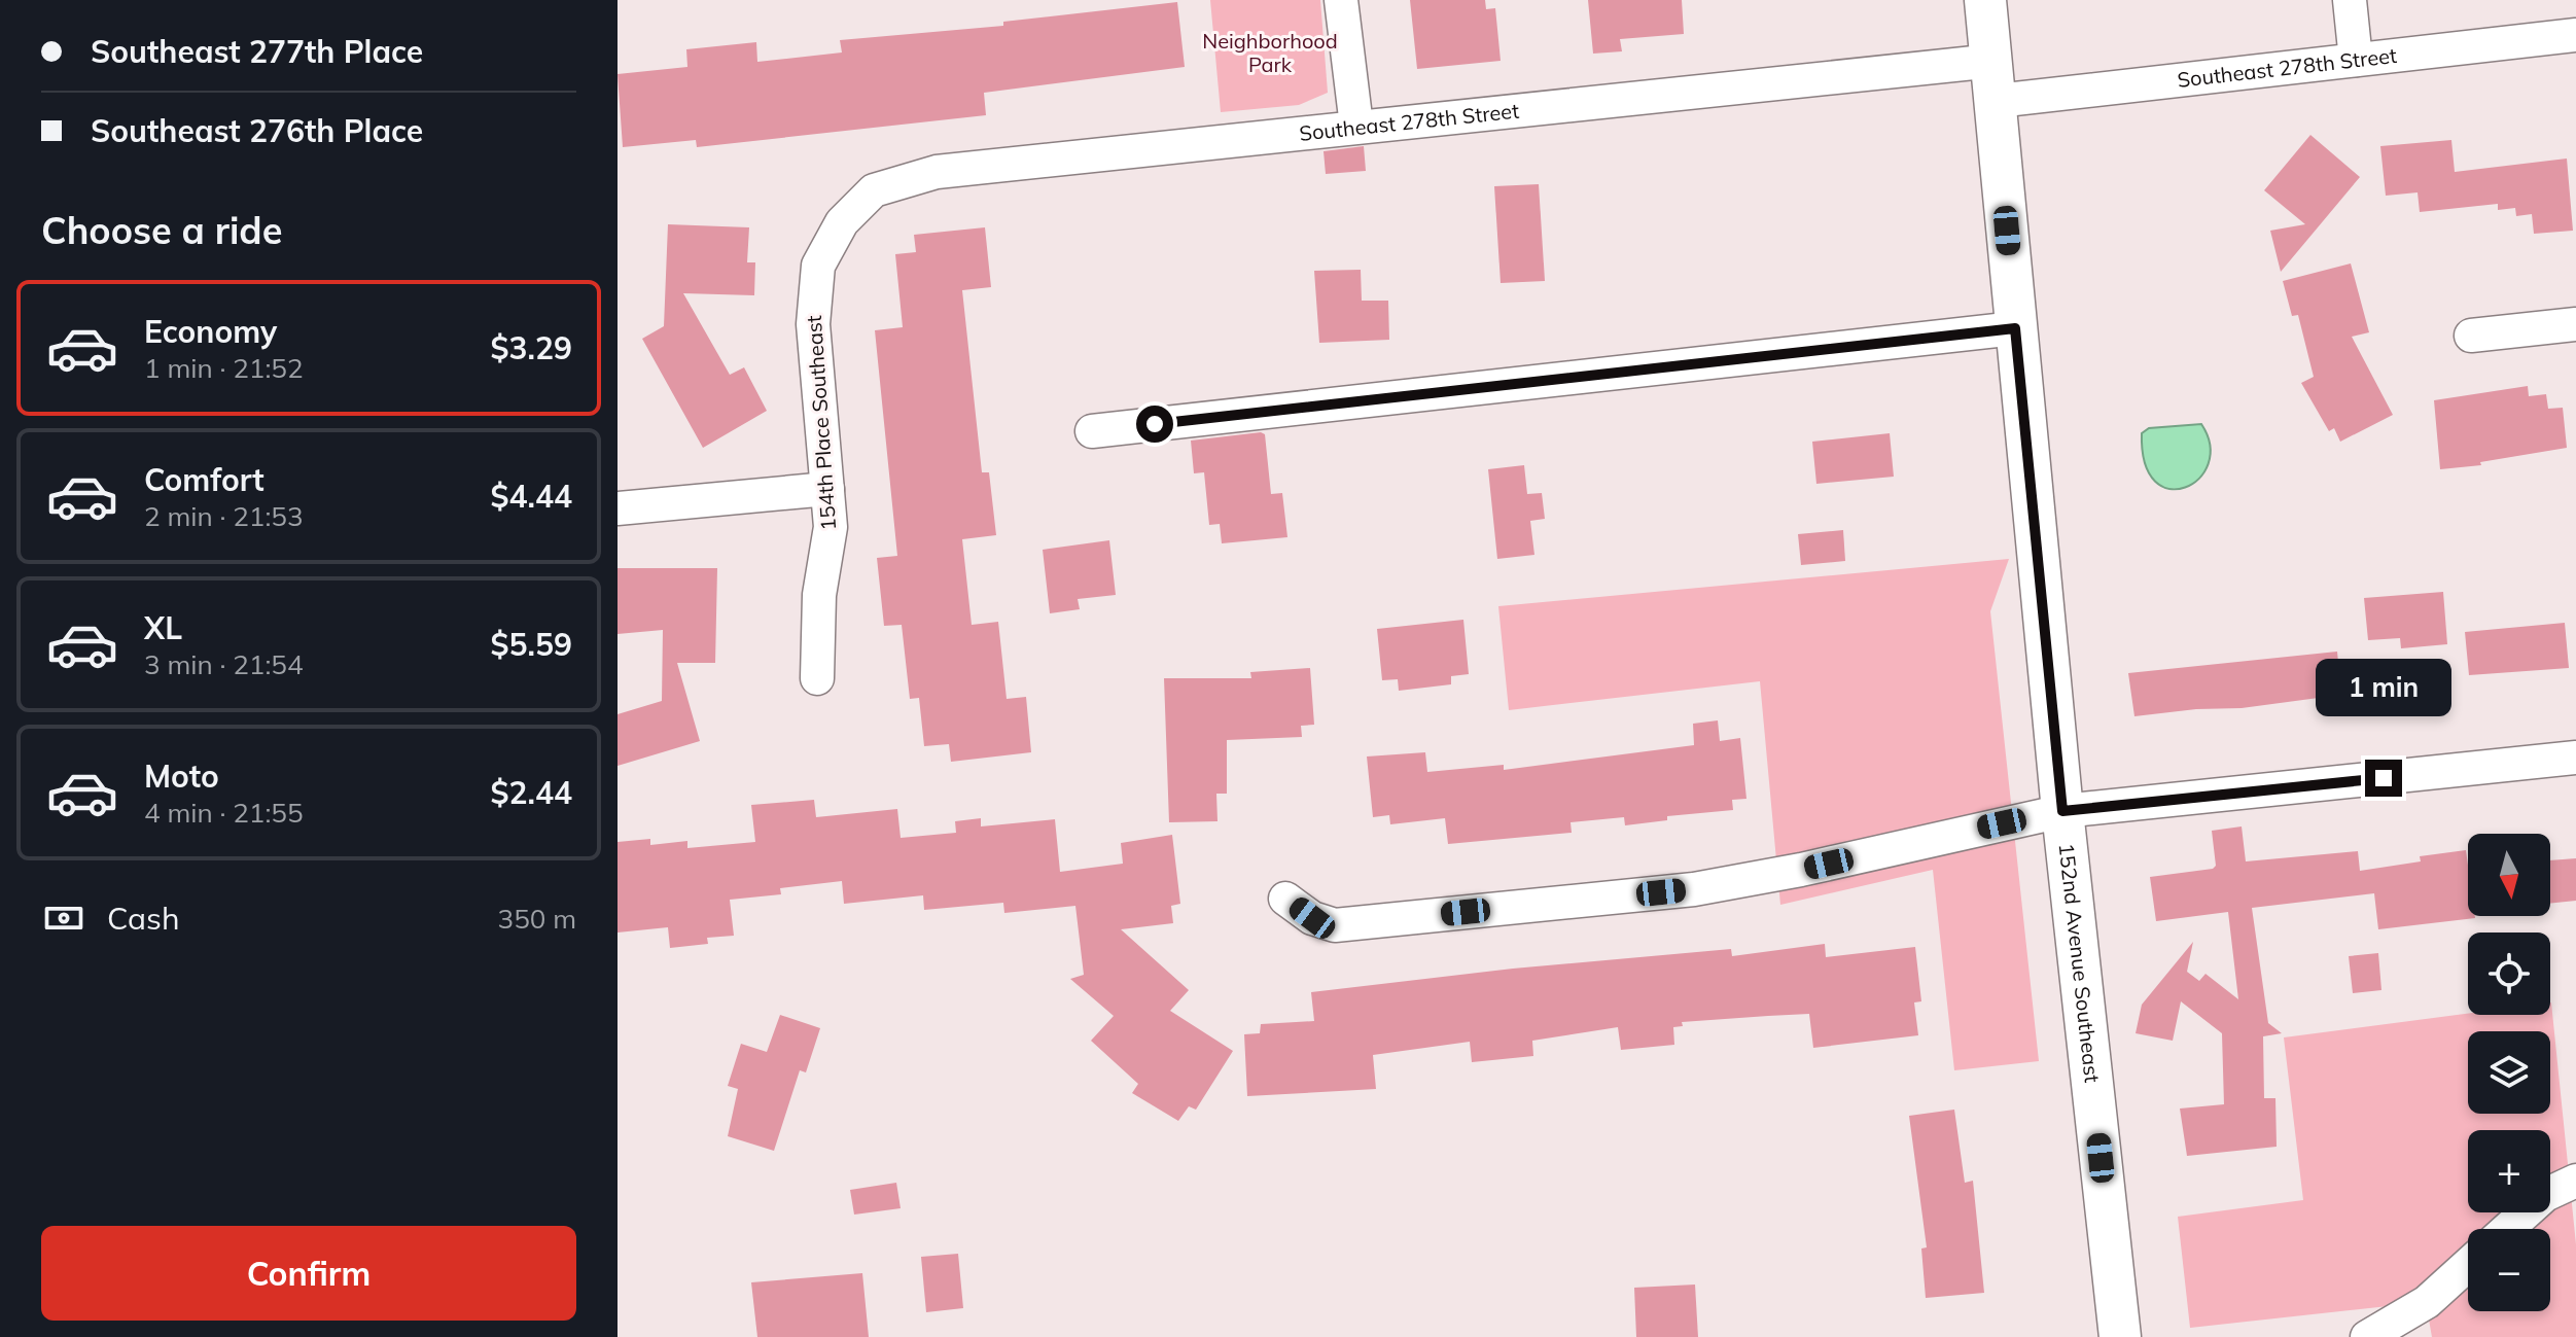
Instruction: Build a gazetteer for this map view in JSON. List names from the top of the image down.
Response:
{
  "streets": {
    "street": ["Southeast 278th Street", "154th Place Southeast", "152nd Avenue Southeast"]
  },
  "crossings": [
    ["Southeast 278th Street", "154th Place Southeast"],
    ["Southeast 278th Street", "152nd Avenue Southeast"]
  ],
  "parks": ["Neighborhood Park"],
  "north": "bottom",
  "page": {
    "banner": ["Southeast 277th Place", "Southeast 276th Place"],
    "heading": "Choose a ride",
    "list": [
      {
        "name": "Economy",
        "note": "1 min · 21:52",
        "value": "$3.29"
      },
      {
        "name": "Comfort",
        "note": "2 min · 21:53",
        "value": "$4.44"
      },
      {
        "name": "XL",
        "note": "3 min · 21:54",
        "value": "$5.59"
      },
      {
        "name": "Moto",
        "note": "4 min · 21:55",
        "value": "$2.44"
      }
    ],
    "bubble": "1 min",
    "map_buttons": ["+", "−"],
    "pay": ["Cash", "350 m"],
    "buttons": "Confirm"
  }
}
